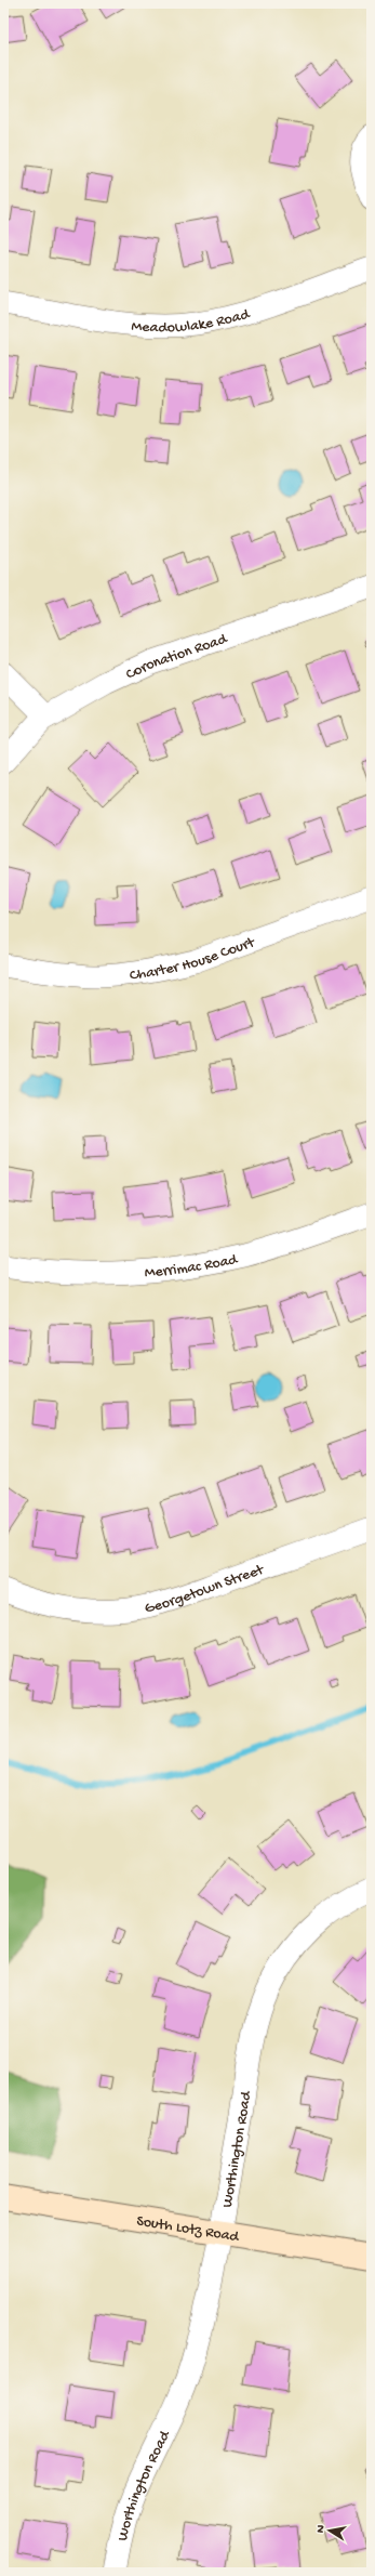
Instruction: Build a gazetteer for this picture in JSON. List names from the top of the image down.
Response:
{
  "streets": {
    "street": [
      "Meadowlake Road",
      "Coronation Road",
      "Charter House Court",
      "Merrimac Road",
      "Georgetown Street",
      "Worthington Road",
      "South Lotz Road"
    ]
  },
  "crossings": [
    ["Worthington Road", "South Lotz Road"]
  ],
  "north": "left"
}
